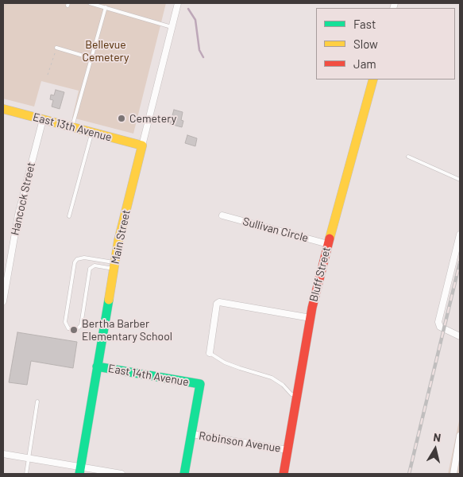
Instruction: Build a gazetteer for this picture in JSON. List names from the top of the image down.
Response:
{
  "streets": {
    "street": [
      "East 13th Avenue",
      "Hancock Street",
      "Sullivan Circle",
      "Main Street",
      "Bluff Street",
      "East 14th Avenue",
      "Robinson Avenue"
    ]
  },
  "crossings": [
    ["East 13th Avenue", "Hancock Street"],
    ["East 13th Avenue", "Main Street"],
    ["Sullivan Circle", "Bluff Street"],
    ["Main Street", "East 14th Avenue"],
    ["Bluff Street", "Robinson Avenue"],
    ["East 14th Avenue", "Robinson Avenue"]
  ],
  "parks": ["Bellevue Cemetery"],
  "places": ["Cemetery", "Bertha Barber Elementary School"],
  "legend": ["Fast", "Slow", "Jam"],
  "north": "top"
}
